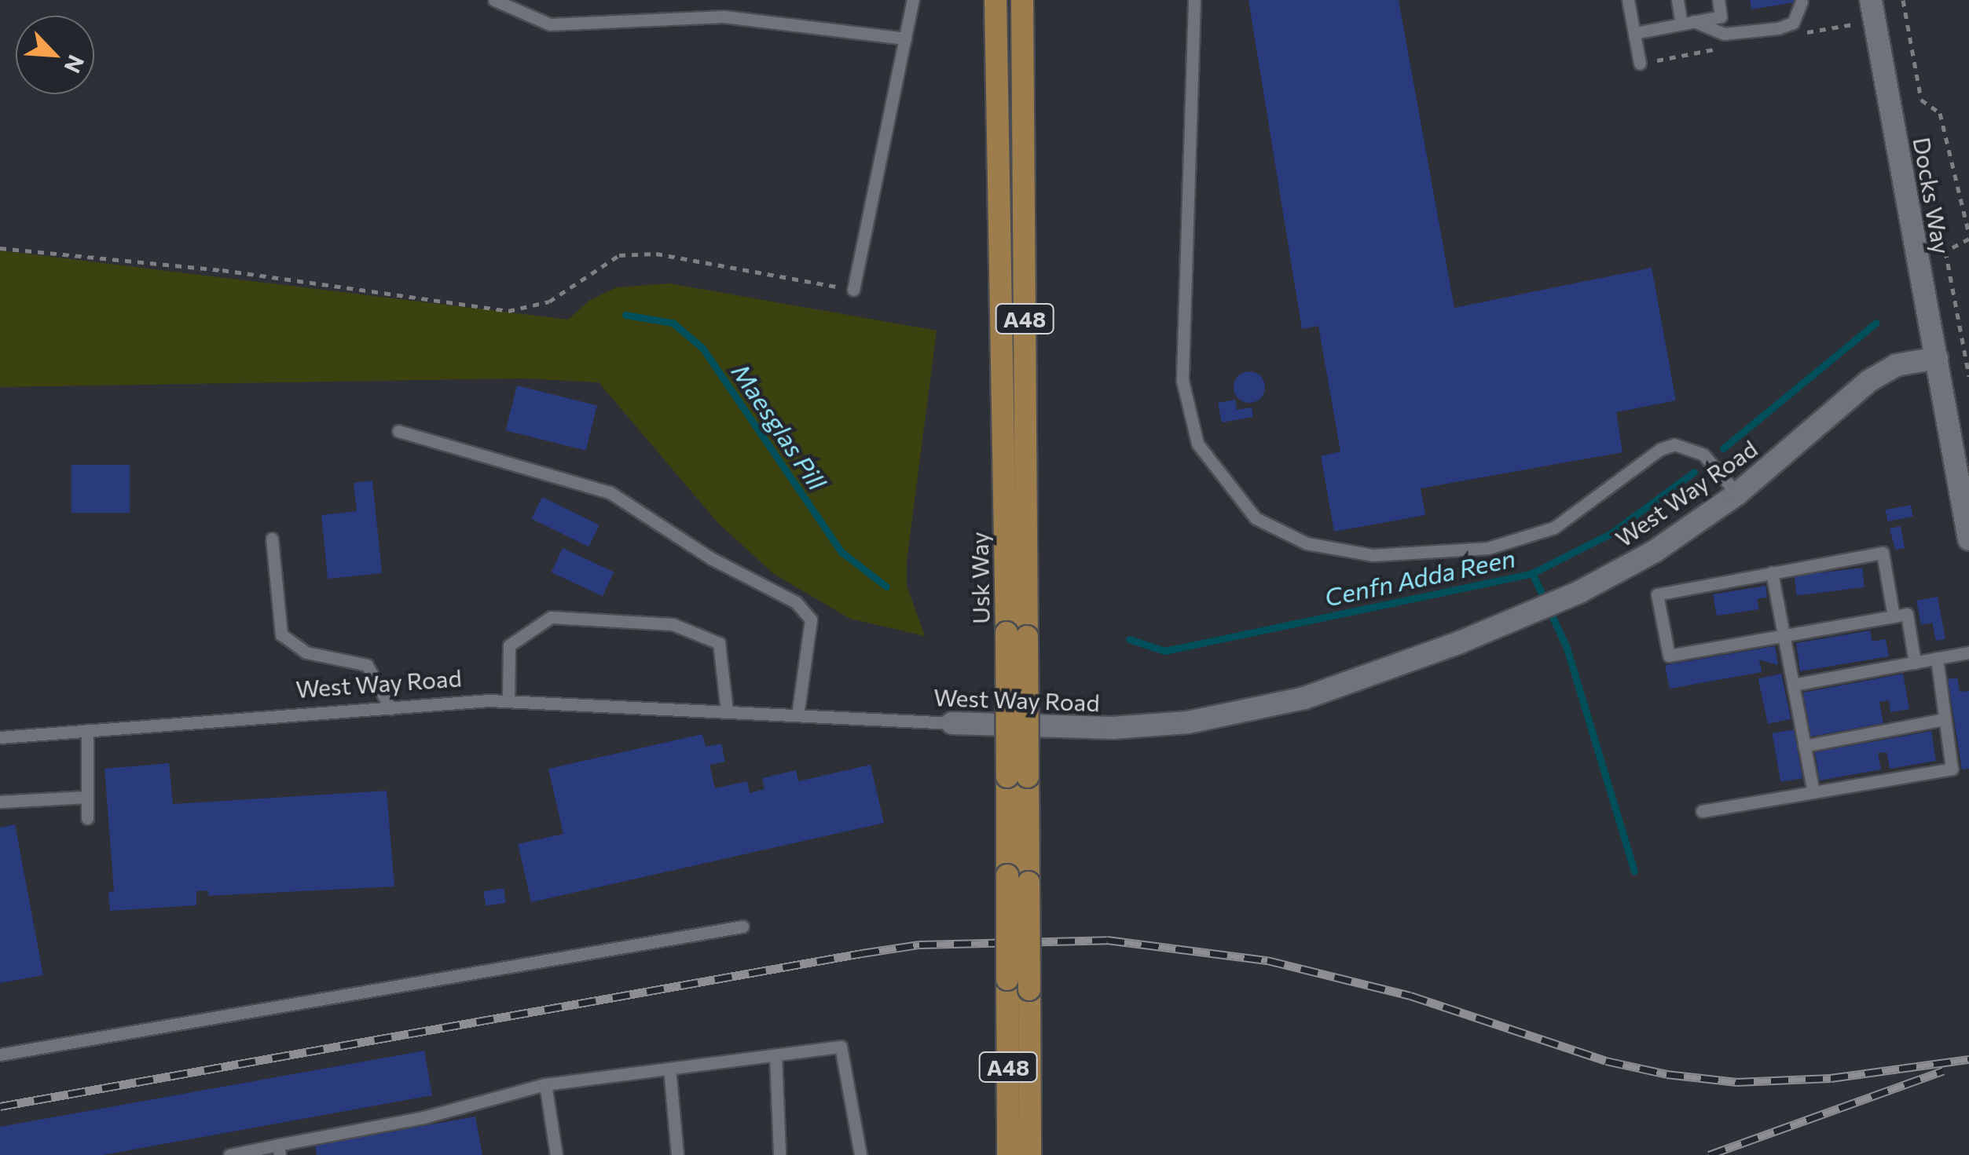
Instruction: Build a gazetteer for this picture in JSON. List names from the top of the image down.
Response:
{
  "streets": {
    "main road": ["A48", "Usk Way"],
    "street": ["Docks Way", "West Way Road"]
  },
  "crossings": [
    ["Docks Way", "West Way Road"]
  ],
  "water": ["Maesglas Pill", "Cenfn Adda Reen"],
  "north": "bottom right"
}
